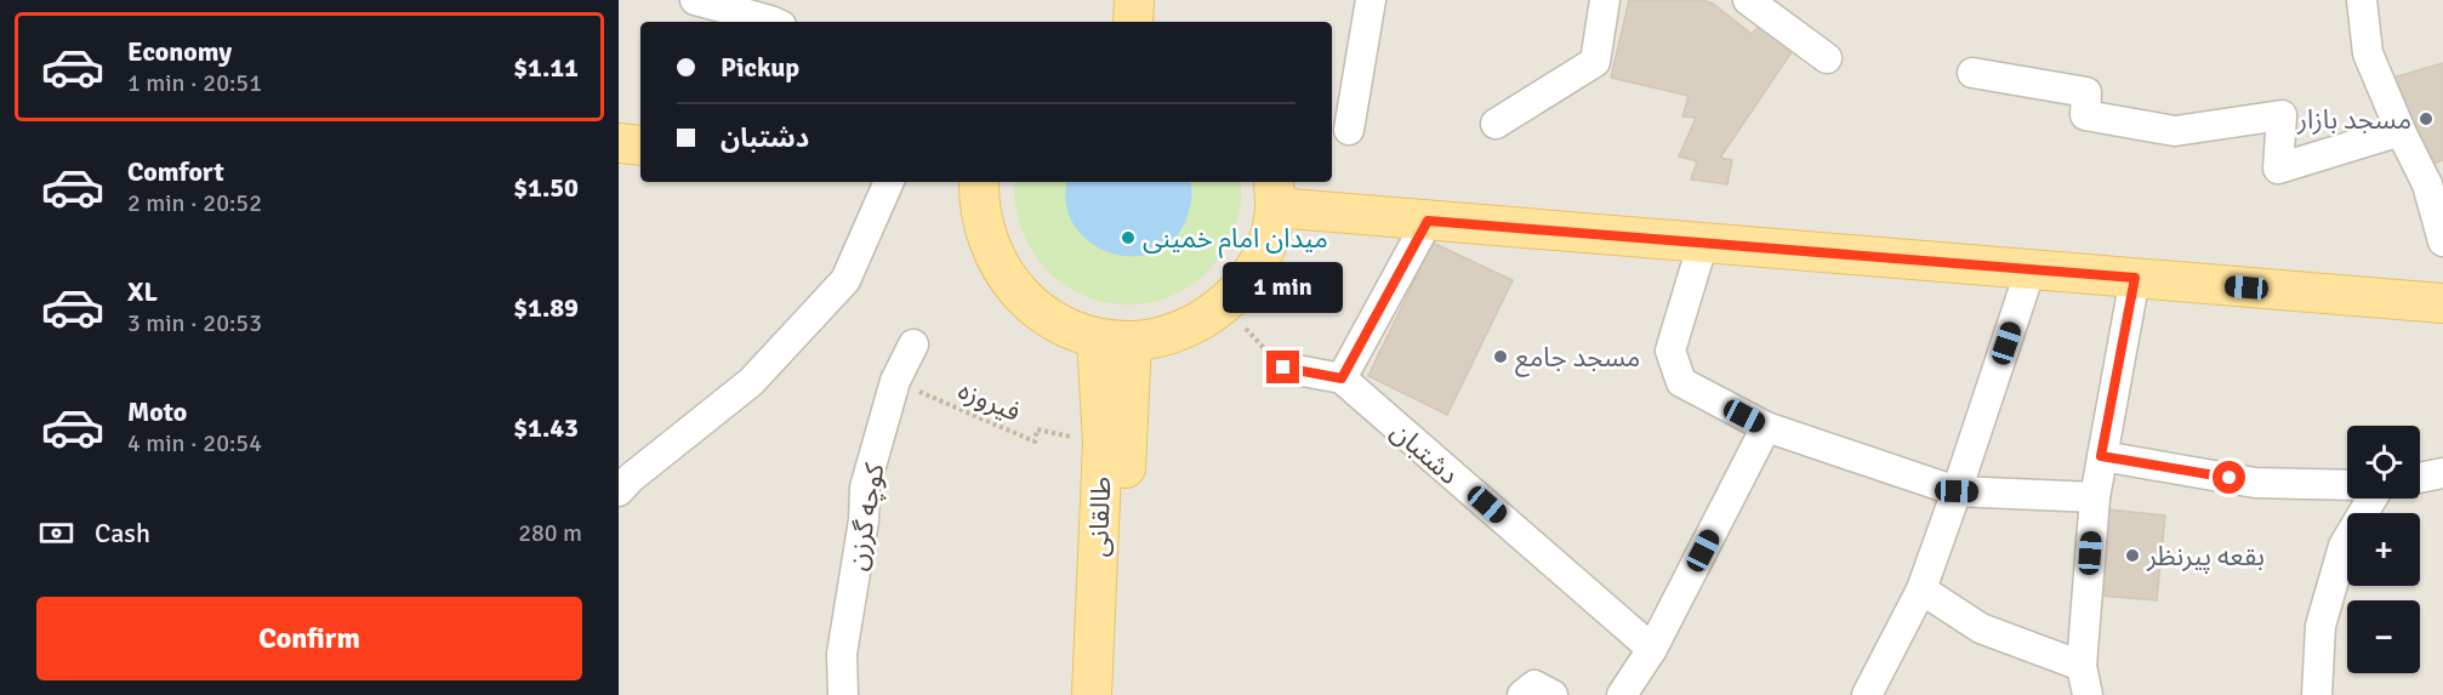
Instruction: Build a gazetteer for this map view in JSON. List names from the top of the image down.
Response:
{
  "streets": {
    "main road": ["طالقانی"],
    "street": ["دشتبان", "کوچه گرزن"],
    "path": ["فیروزه"]
  },
  "crossings": [
    ["فیروزه", "کوچه گرزن"],
    ["فیروزه", "طالقانی"]
  ],
  "places": [
    "مسجد بازار",
    "میدان امام خمینی",
    "مسجد جامع",
    "بقعه پیرنظر"
  ],
  "page": {
    "list": [
      {
        "name": "Economy",
        "note": "1 min · 20:51",
        "value": "$1.11"
      },
      {
        "name": "Comfort",
        "note": "2 min · 20:52",
        "value": "$1.50"
      },
      {
        "name": "XL",
        "note": "3 min · 20:53",
        "value": "$1.89"
      },
      {
        "name": "Moto",
        "note": "4 min · 20:54",
        "value": "$1.43"
      }
    ],
    "banner": ["Pickup", "دشتبان"],
    "bubble": "1 min",
    "map_buttons": ["+", "−"],
    "pay": ["Cash", "280 m"],
    "buttons": "Confirm"
  }
}
